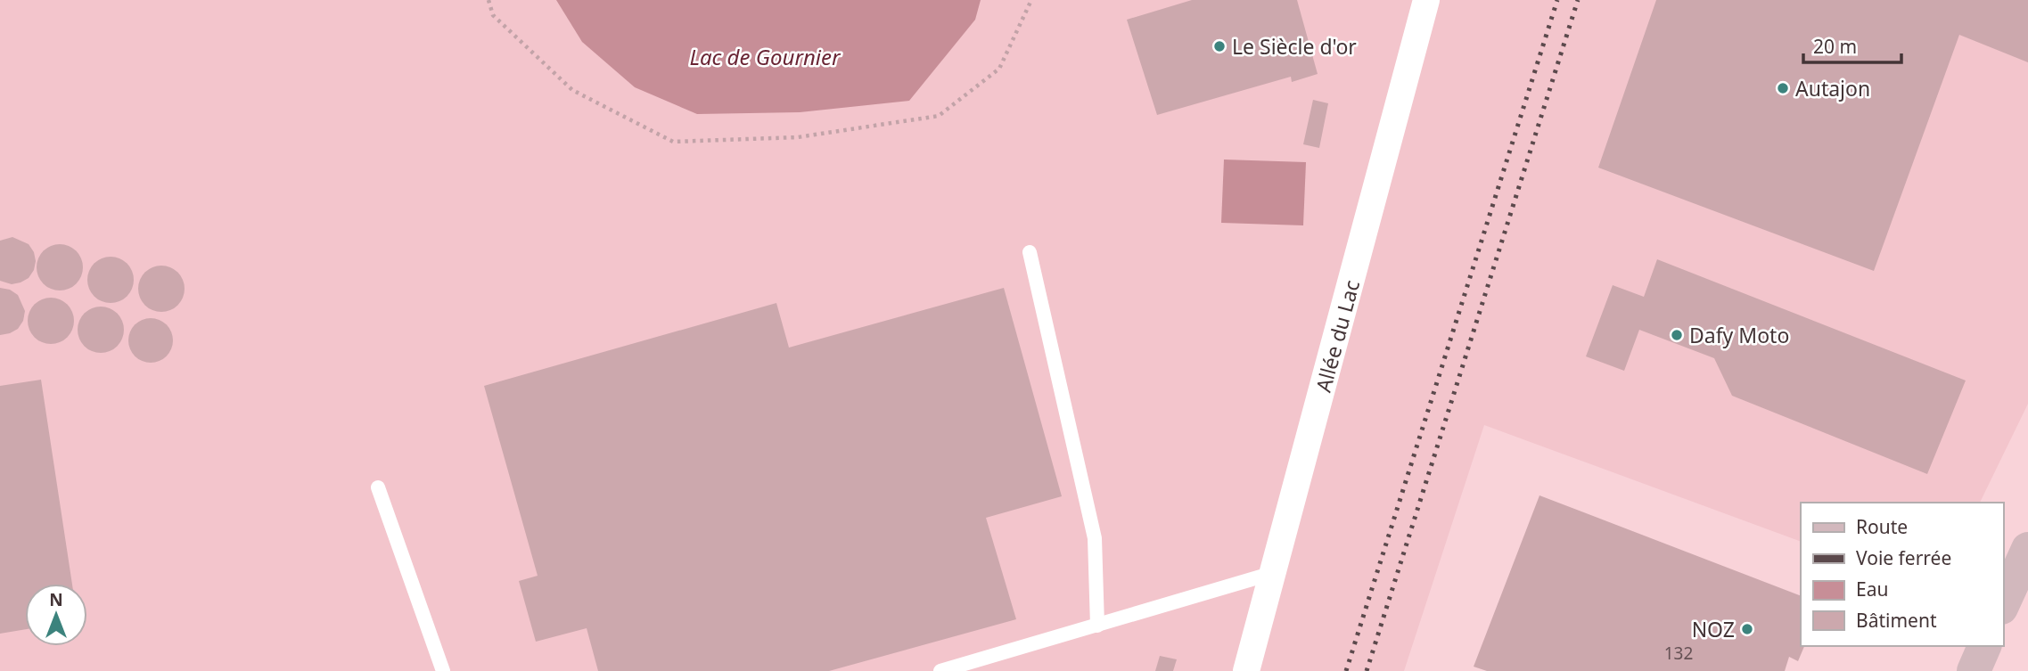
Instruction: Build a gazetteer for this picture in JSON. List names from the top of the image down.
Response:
{
  "streets": {
    "street": ["Allée du Lac"]
  },
  "water": ["Lac de Gournier"],
  "places": [
    "Le Siècle d'or",
    "Autajon",
    "Dafy Moto",
    "NOZ"
  ],
  "house_numbers": ["132"],
  "legend": [
    "Route",
    "Voie ferrée",
    "Eau",
    "Bâtiment"
  ],
  "scale_bar": "20 m",
  "north": "top"
}
